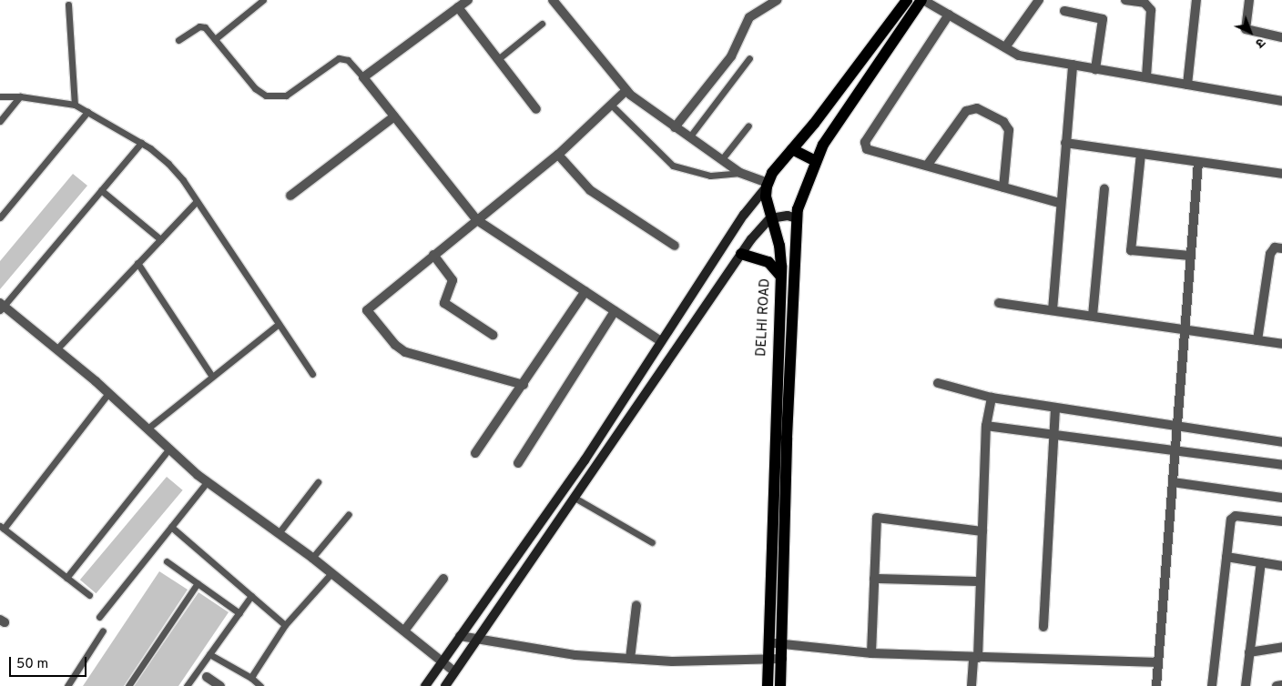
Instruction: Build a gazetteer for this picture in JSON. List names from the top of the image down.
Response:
{
  "streets": {
    "main road": ["DELHI ROAD"]
  },
  "scale_bar": "50 m",
  "north": "bottom right"
}
